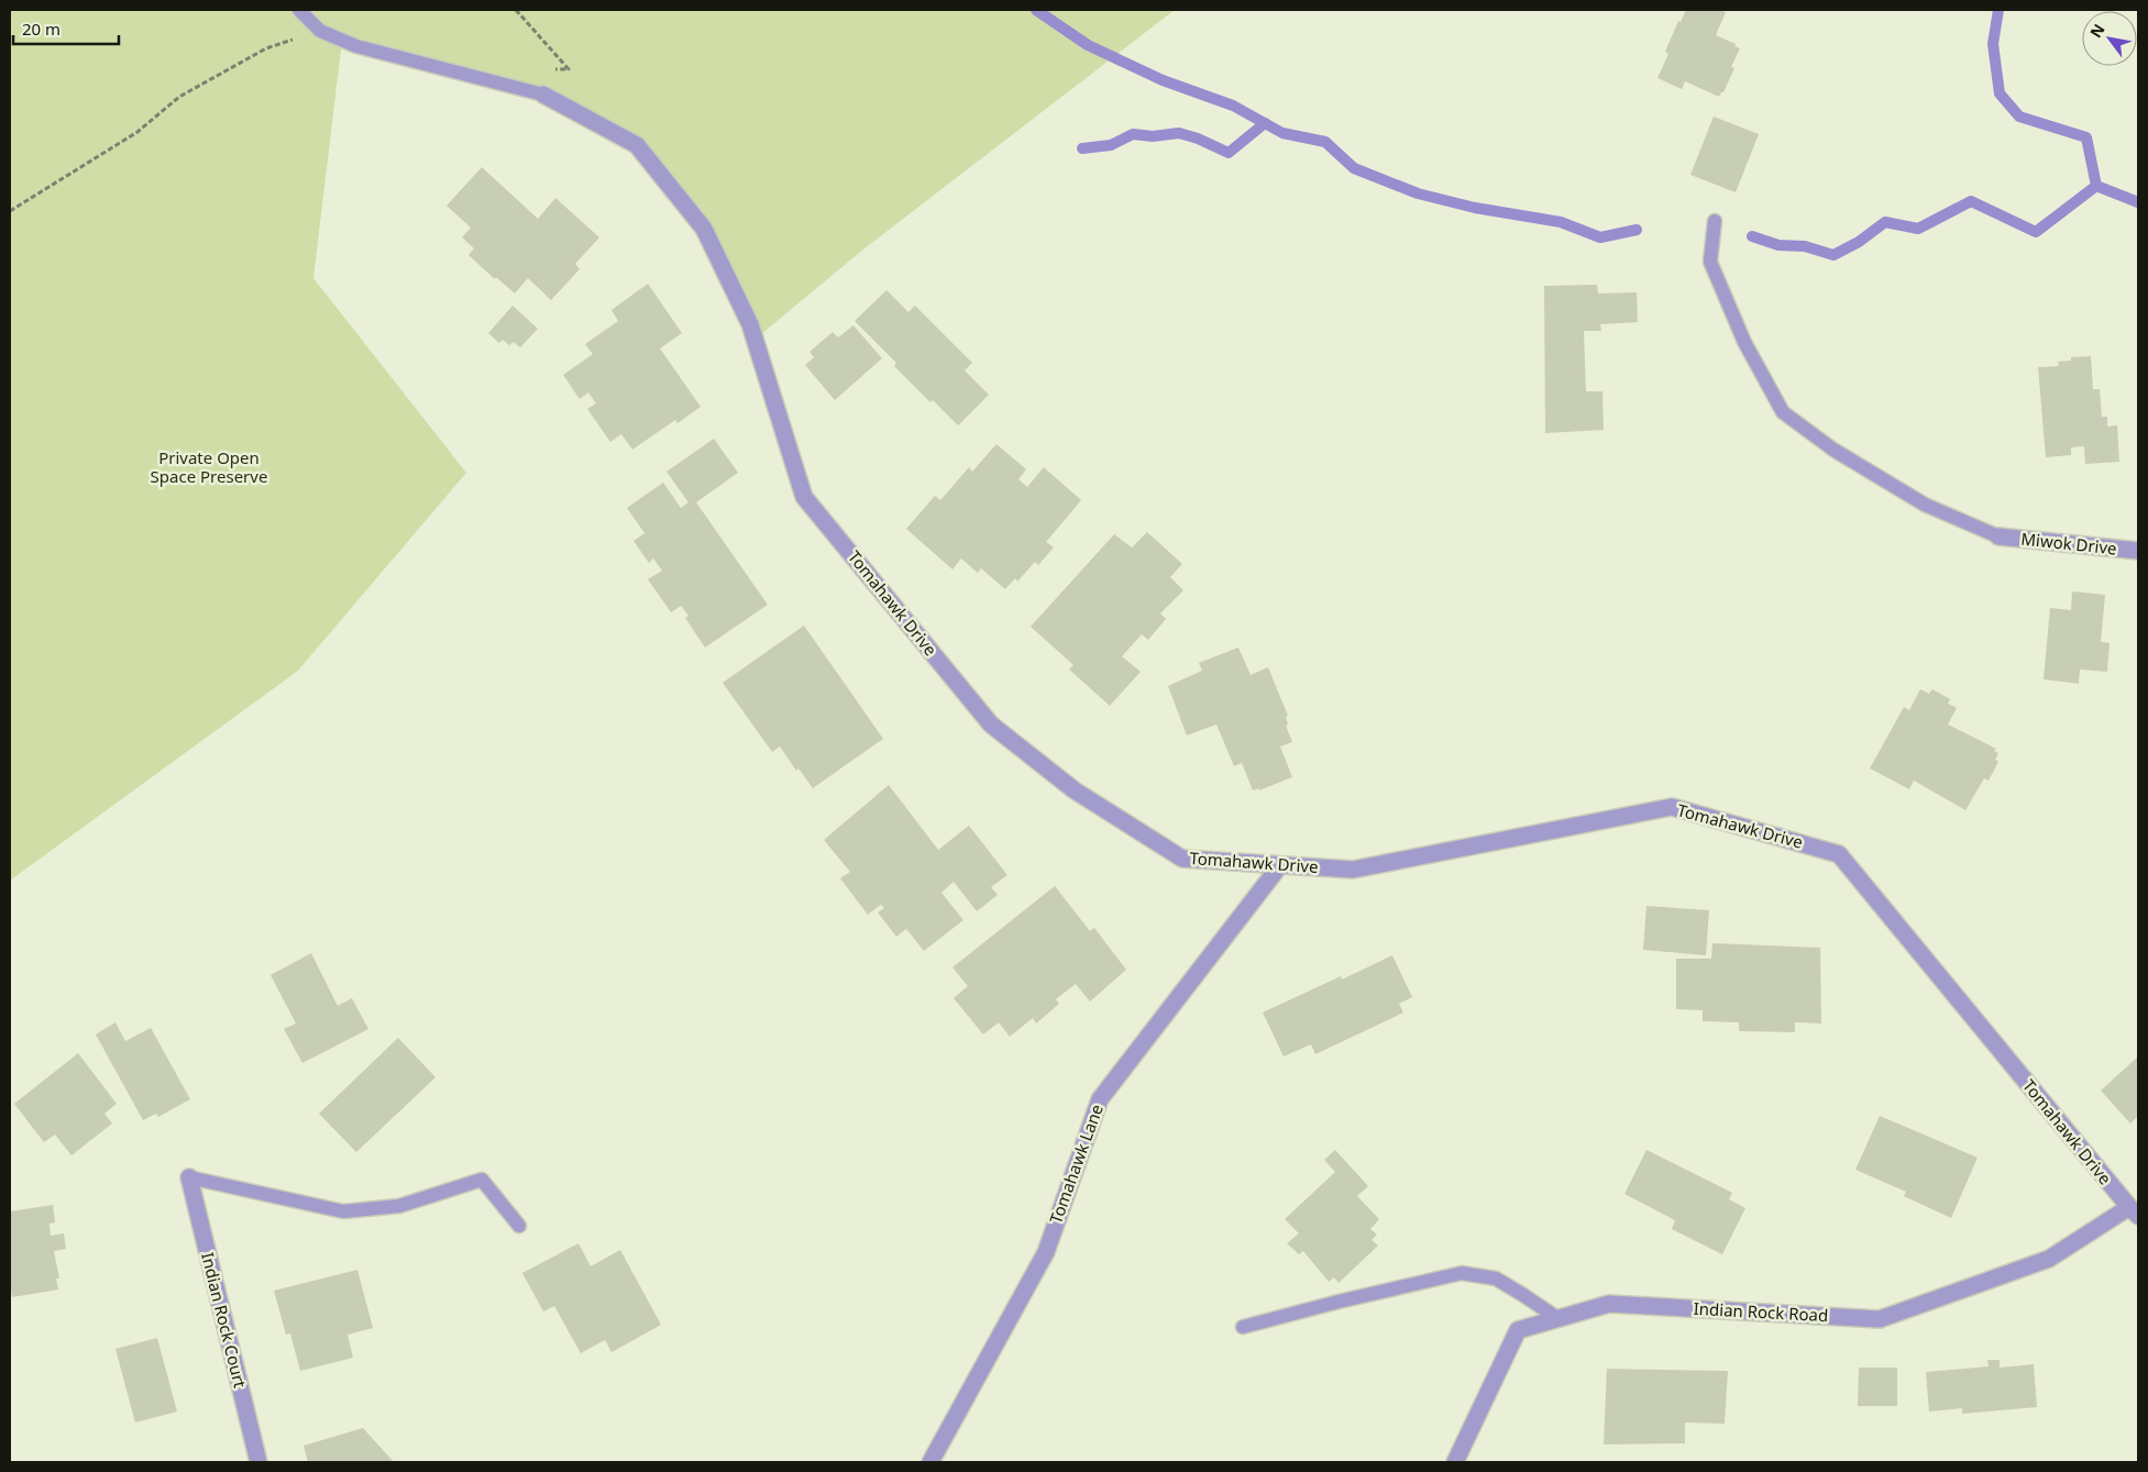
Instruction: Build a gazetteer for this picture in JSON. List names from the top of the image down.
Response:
{
  "streets": {
    "street": [
      "Miwok Drive",
      "Tomahawk Drive",
      "Tomahawk Lane",
      "Indian Rock Road",
      "Indian Rock Court"
    ]
  },
  "crossings": [
    ["Tomahawk Drive", "Tomahawk Lane"],
    ["Tomahawk Drive", "Indian Rock Road"]
  ],
  "parks": ["Private Open Space Preserve"],
  "scale_bar": "20 m",
  "north": "top left"
}
